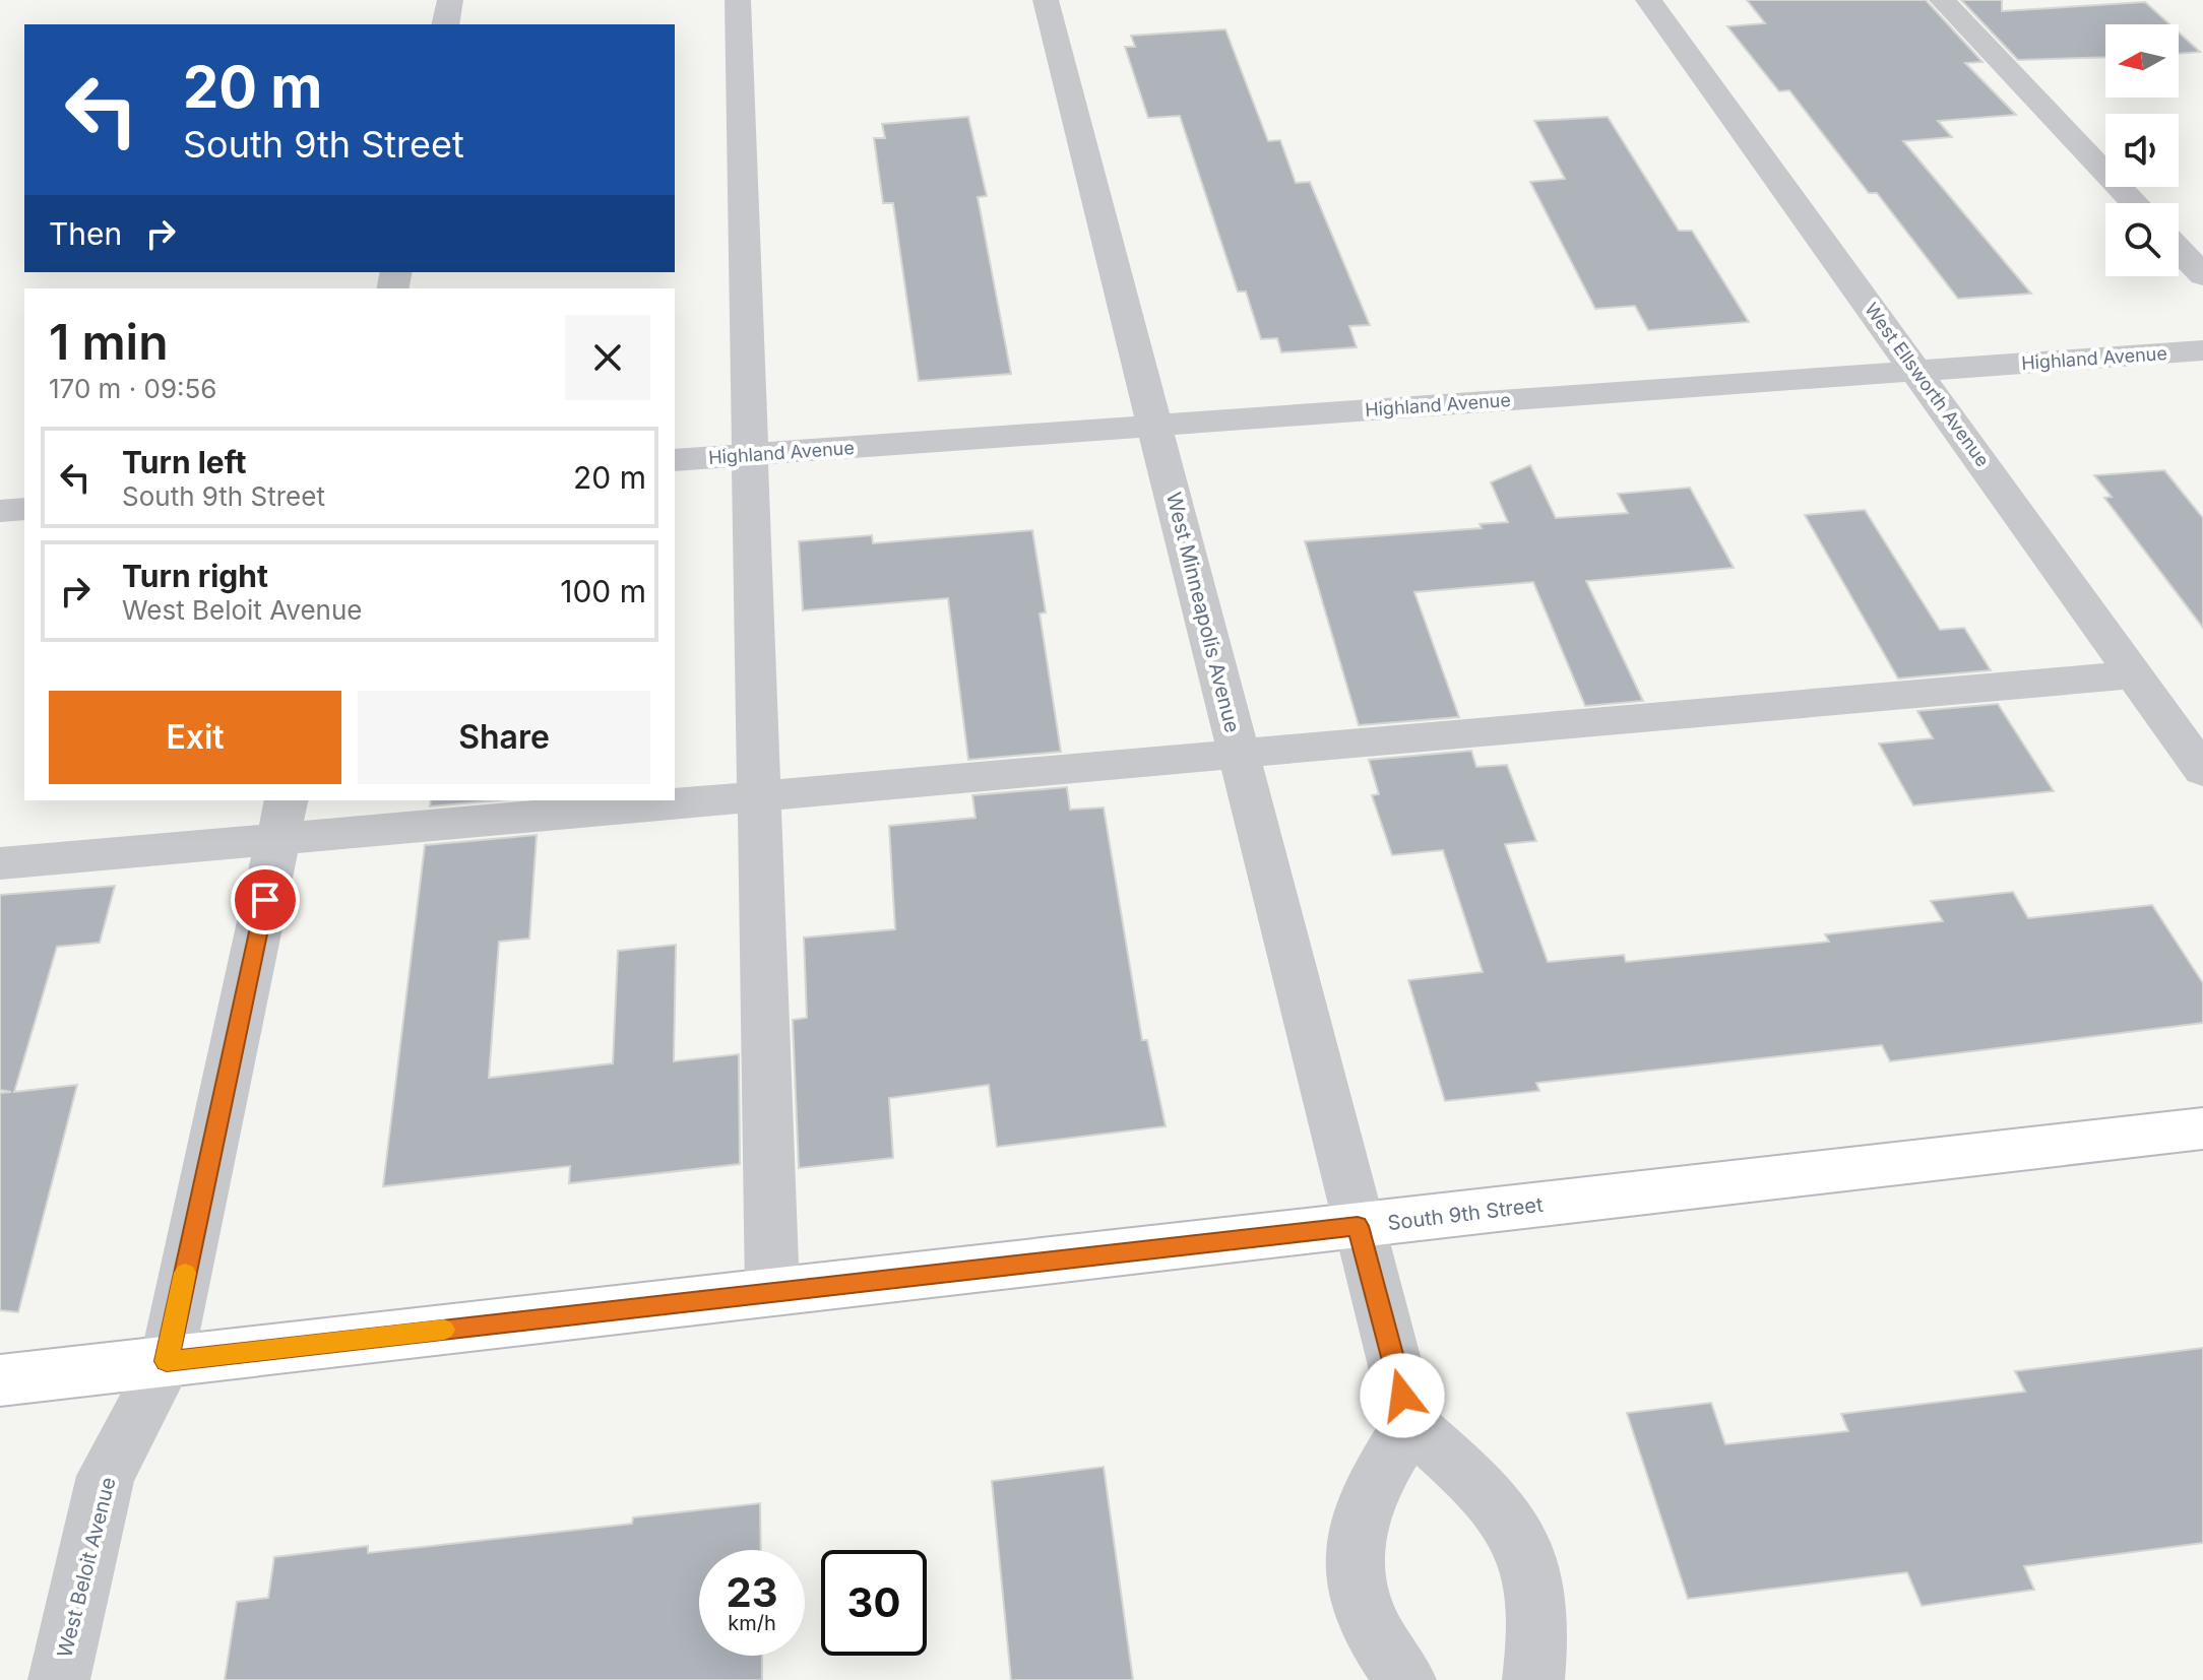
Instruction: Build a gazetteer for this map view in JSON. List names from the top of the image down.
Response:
{
  "streets": {
    "main road": ["South 9th Street"],
    "street": [
      "Highland Avenue",
      "West Ellsworth Avenue",
      "West Minneapolis Avenue",
      "West Beloit Avenue"
    ]
  },
  "crossings": [
    ["Highland Avenue", "West Ellsworth Avenue"],
    ["Highland Avenue", "West Minneapolis Avenue"],
    ["West Minneapolis Avenue", "South 9th Street"],
    ["South 9th Street", "West Beloit Avenue"]
  ],
  "north": "left",
  "page": {
    "turn": ["20 m", "South 9th Street"],
    "then": "Then",
    "heading": ["1 min", "170 m · 09:56"],
    "list": [
      {
        "name": "Turn left",
        "note": "South 9th Street",
        "value": "20 m"
      },
      {
        "name": "Turn right",
        "note": "West Beloit Avenue",
        "value": "100 m"
      }
    ],
    "buttons": ["Exit", "Share"],
    "speed": "23 km/h",
    "limit": "30"
  }
}
